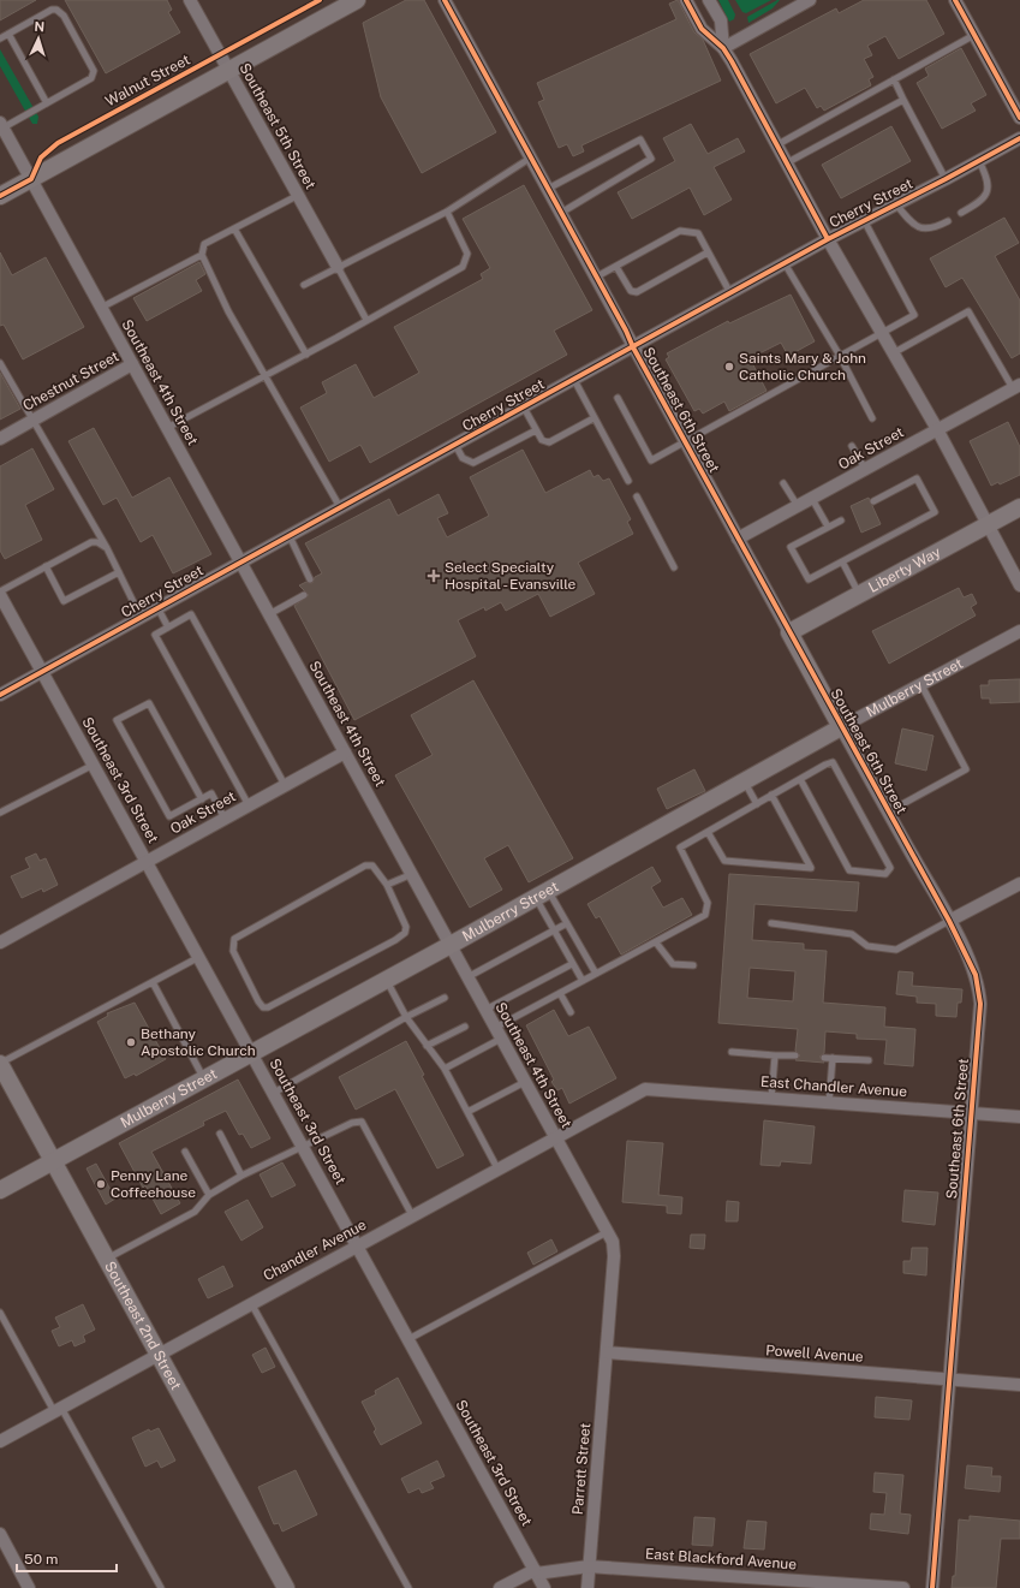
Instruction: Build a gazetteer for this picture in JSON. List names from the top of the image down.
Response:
{
  "streets": {
    "street": [
      "Walnut Street",
      "Southeast 5th Street",
      "Cherry Street",
      "Chestnut Street",
      "Southeast 4th Street",
      "Southeast 6th Street",
      "Oak Street",
      "Liberty Way",
      "Mulberry Street",
      "Southeast 3rd Street",
      "East Chandler Avenue",
      "Chandler Avenue",
      "Southeast 2nd Street",
      "Powell Avenue",
      "Parrett Street",
      "East Blackford Avenue"
    ]
  },
  "crossings": [
    ["Walnut Street", "Southeast 5th Street"],
    ["Walnut Street", "Southeast 4th Street"],
    ["Cherry Street", "Southeast 4th Street"],
    ["Cherry Street", "Southeast 6th Street"],
    ["Cherry Street", "Southeast 3rd Street"],
    ["Chestnut Street", "Southeast 4th Street"],
    ["Southeast 4th Street", "Oak Street"],
    ["Southeast 4th Street", "Mulberry Street"],
    ["Southeast 4th Street", "Chandler Avenue"],
    ["Southeast 4th Street", "Powell Avenue"],
    ["Southeast 4th Street", "Parrett Street"],
    ["Southeast 6th Street", "Oak Street"],
    ["Southeast 6th Street", "Liberty Way"],
    ["Southeast 6th Street", "Mulberry Street"],
    ["Southeast 6th Street", "East Chandler Avenue"],
    ["Southeast 6th Street", "Powell Avenue"],
    ["Oak Street", "Southeast 3rd Street"],
    ["Mulberry Street", "Southeast 3rd Street"],
    ["Mulberry Street", "Southeast 2nd Street"],
    ["Southeast 3rd Street", "Chandler Avenue"],
    ["Southeast 3rd Street", "East Blackford Avenue"],
    ["East Chandler Avenue", "Chandler Avenue"],
    ["Chandler Avenue", "Southeast 2nd Street"],
    ["Powell Avenue", "Parrett Street"],
    ["Parrett Street", "East Blackford Avenue"]
  ],
  "places": {
    "other": ["Saints Mary & John Catholic Church", "Bethany Apostolic Church", "Penny Lane Coffeehouse"],
    "health": ["Select Specialty Hospital - Evansville"]
  },
  "scale_bar": "50 m",
  "north": "top"
}
